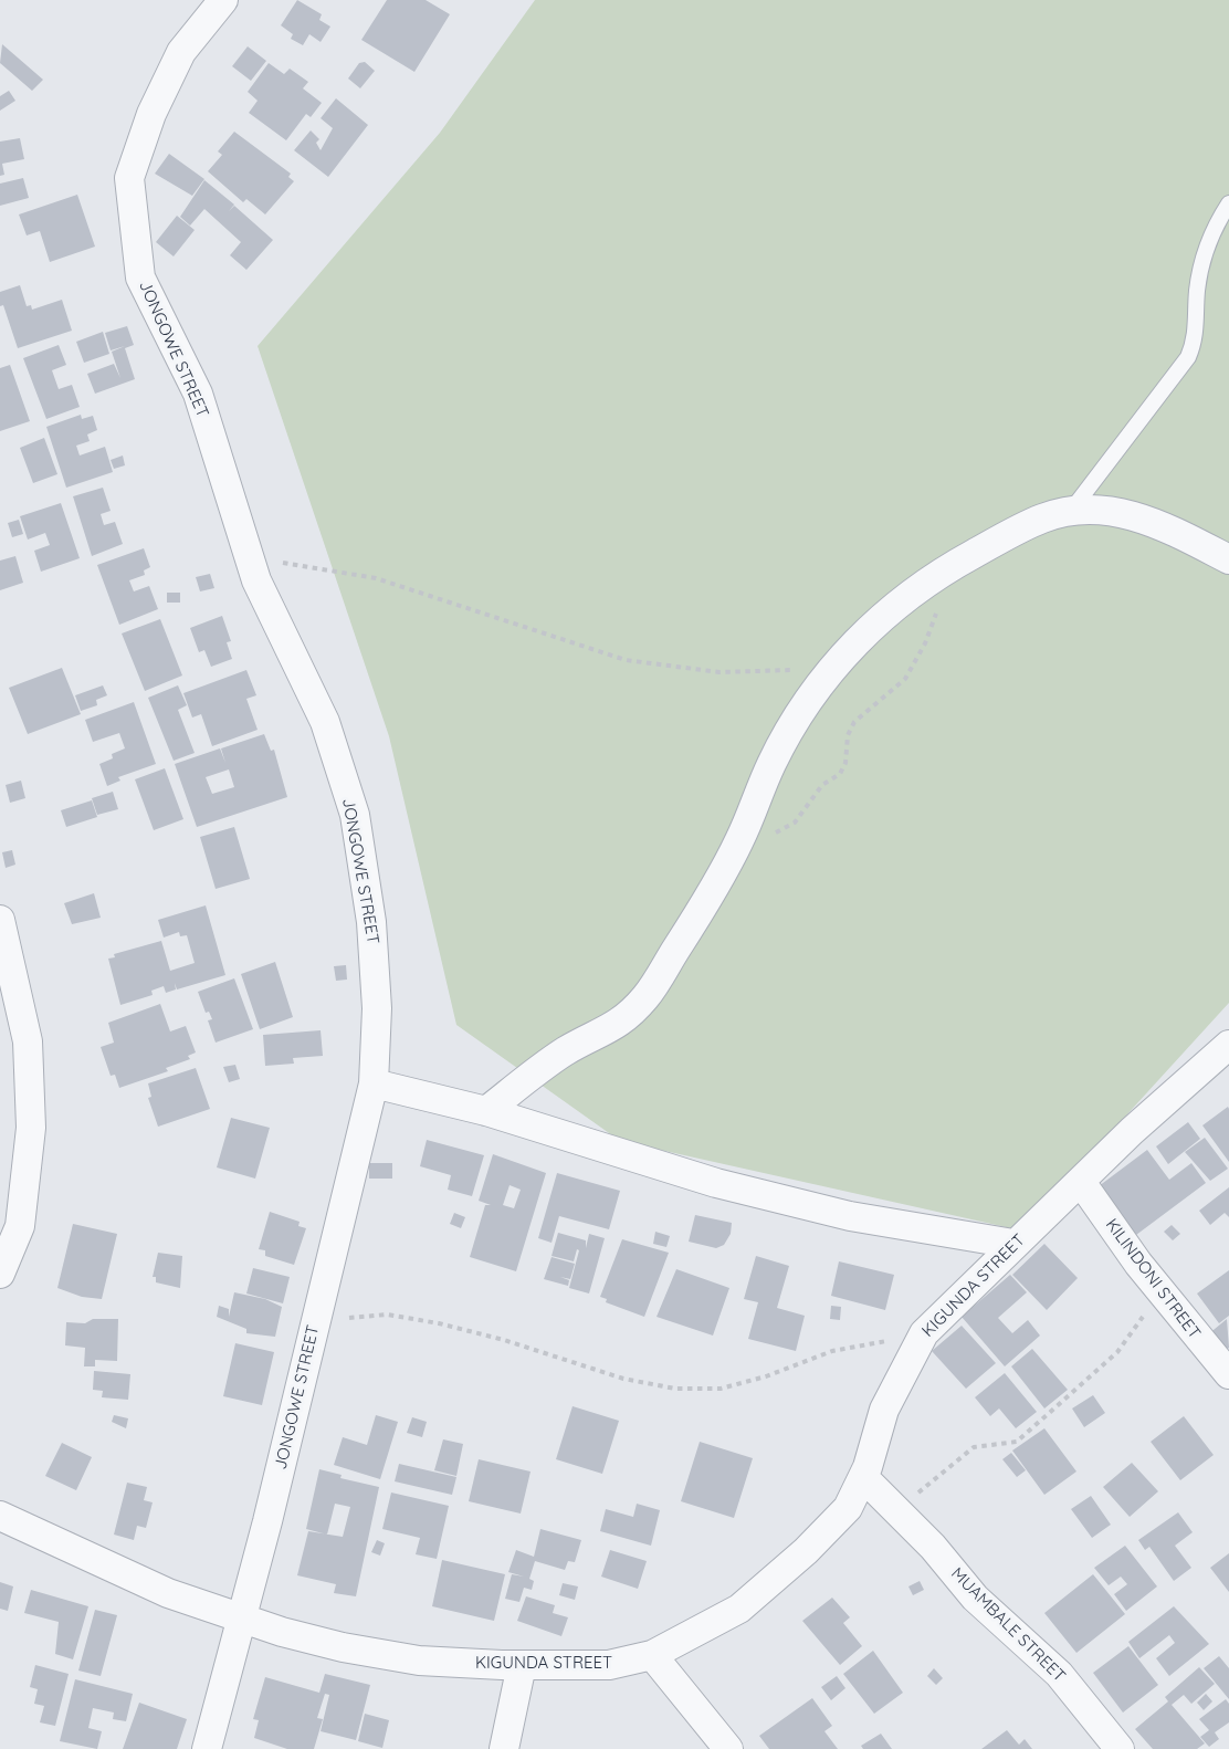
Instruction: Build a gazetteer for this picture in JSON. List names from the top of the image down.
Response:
{
  "streets": {
    "street": [
      "JONGOWE STREET",
      "KILINDONI STREET",
      "KIGUNDA STREET",
      "MUAMBALE STREET"
    ]
  },
  "crossings": [
    ["JONGOWE STREET", "KIGUNDA STREET"],
    ["KILINDONI STREET", "KIGUNDA STREET"],
    ["KIGUNDA STREET", "MUAMBALE STREET"]
  ]
}
